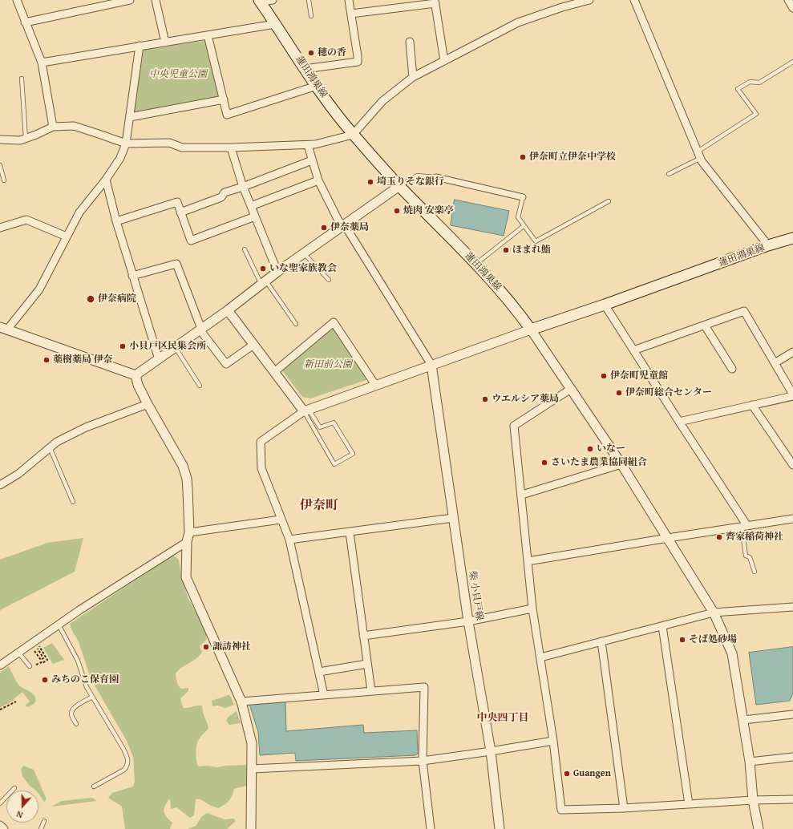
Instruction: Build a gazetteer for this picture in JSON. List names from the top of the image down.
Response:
{
  "streets": {
    "main road": ["蓮田鴻巣線"],
    "street": ["柴 小貝戸線"]
  },
  "districts": ["伊奈町", "中央四丁目"],
  "parks": ["中央児童公園", "新田前公園"],
  "places": [
    "穂の香",
    "伊奈町立伊奈中学校",
    "埼玉りそな銀行",
    "焼肉 安楽亭",
    "伊奈薬局",
    "ほまれ鮨",
    "いな聖家族教会",
    "伊奈病院",
    "小貝戸区民集会所",
    "薬樹薬局 伊奈",
    "伊奈町児童館",
    "伊奈町総合センター",
    "ウエルシア薬局",
    "いなー",
    "さいたま農業協同組合",
    "齊家稲荷神社",
    "そば処砂場",
    "諏訪神社",
    "みちのこ保育園",
    "Guangen"
  ],
  "north": "bottom"
}
